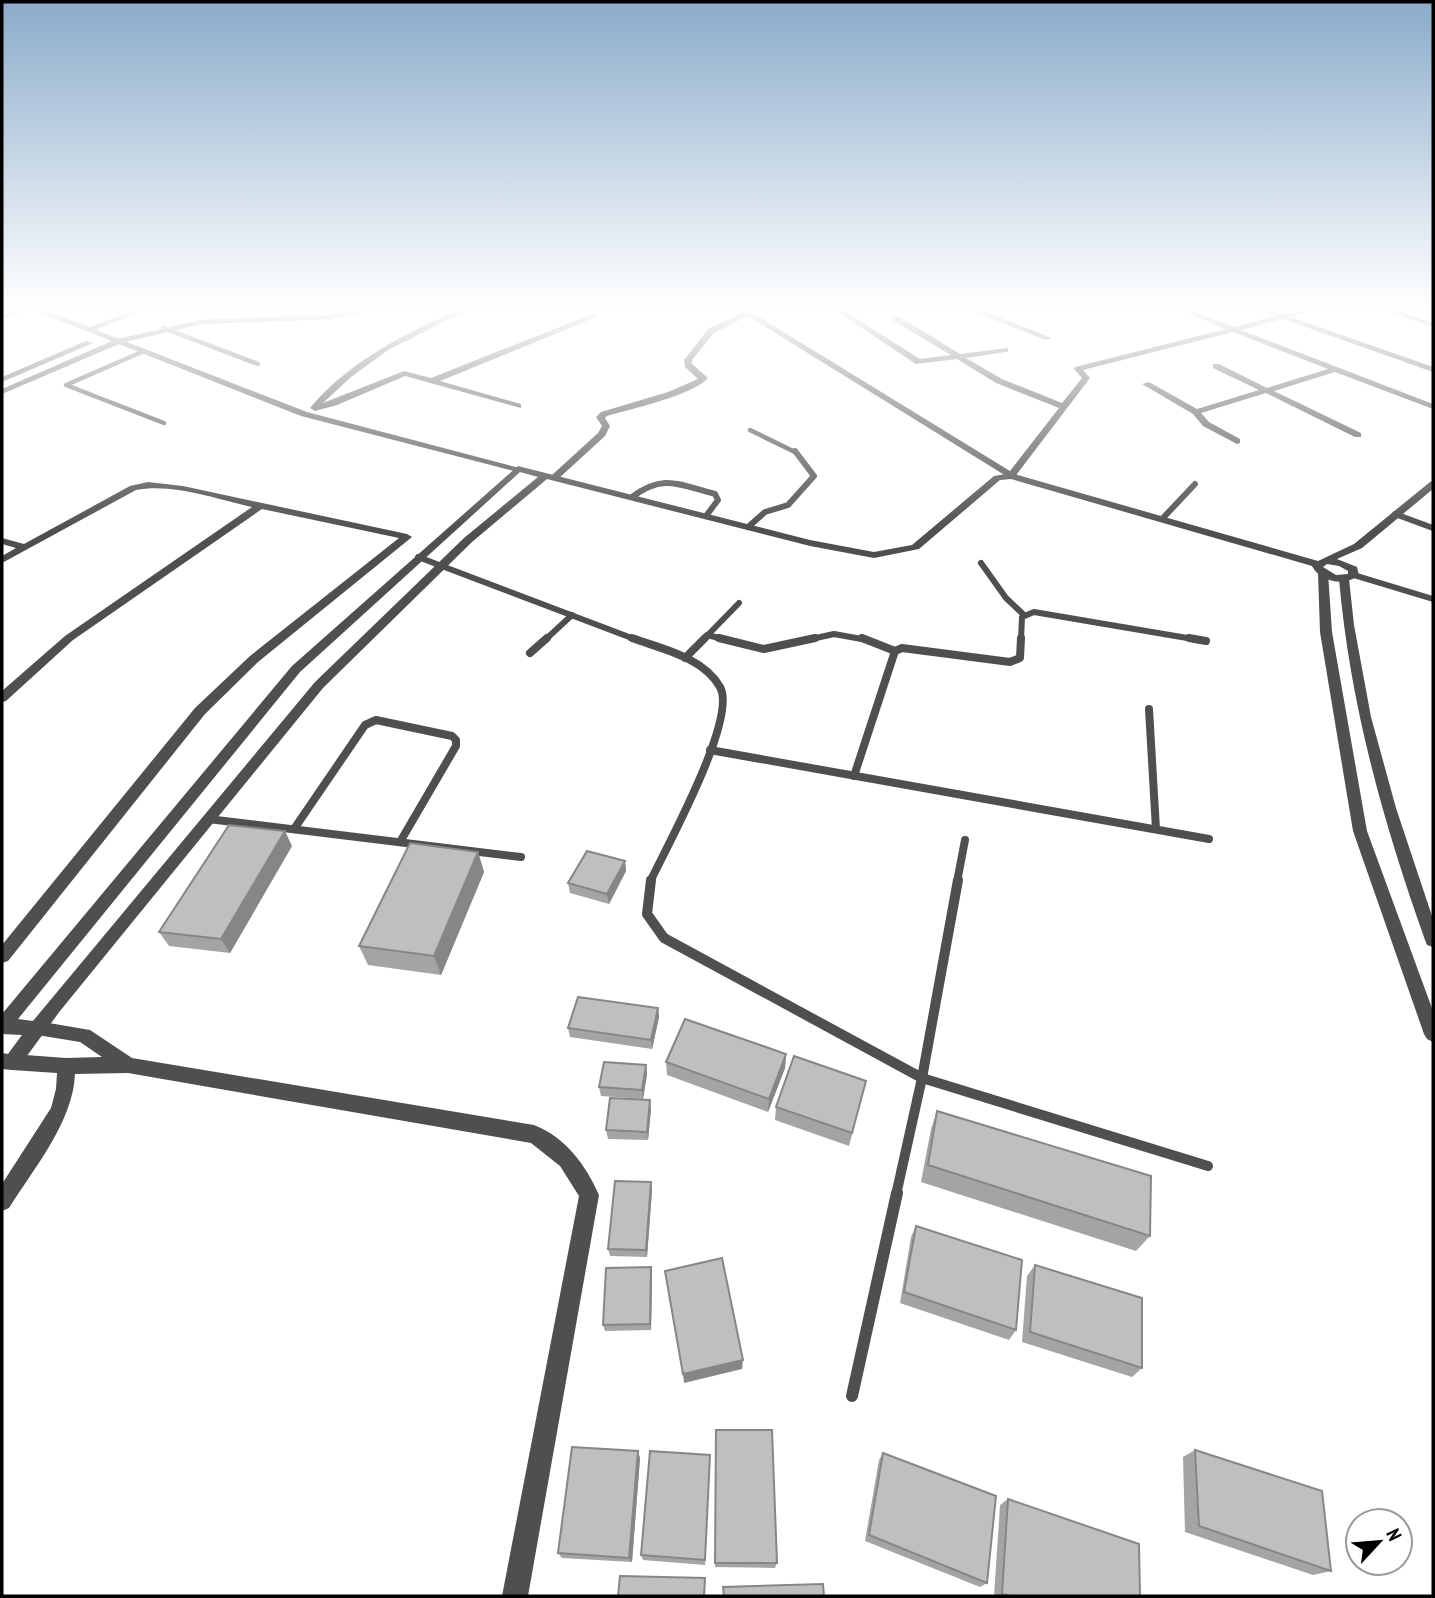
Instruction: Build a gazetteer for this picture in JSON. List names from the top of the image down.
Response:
{
  "north": "top right"
}
